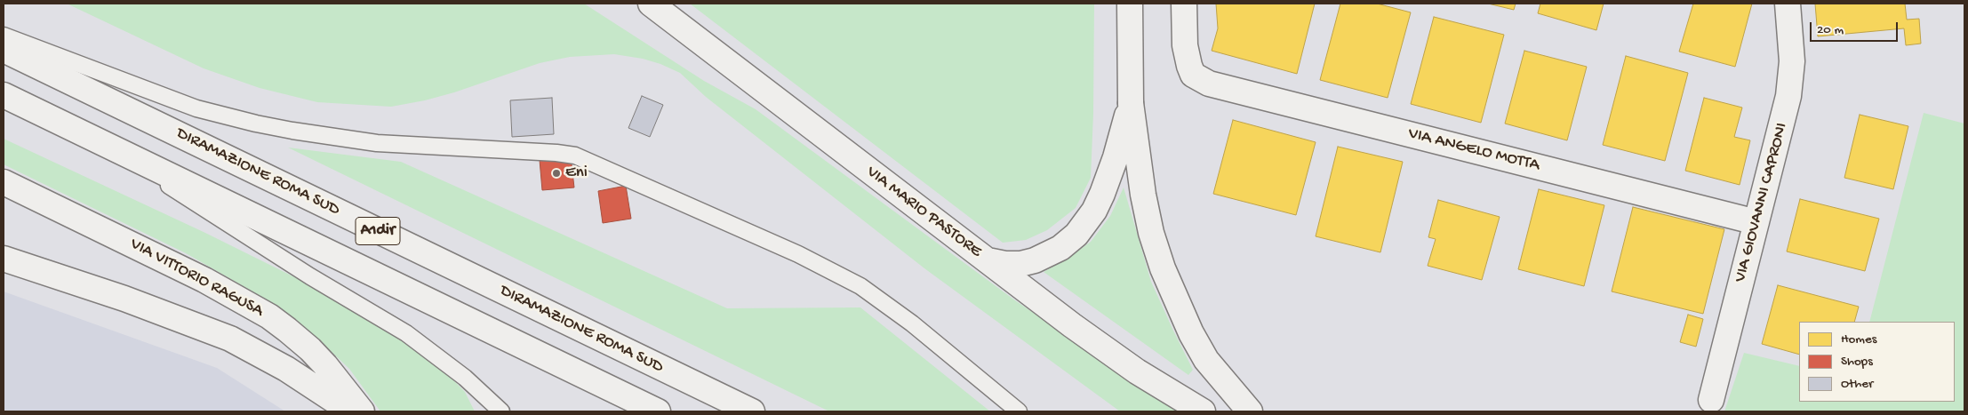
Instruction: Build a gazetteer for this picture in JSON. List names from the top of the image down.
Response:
{
  "streets": {
    "main road": [
      "VIA ANGELO MOTTA",
      "DIRAMAZIONE ROMA SUD",
      "VIA GIOVANNI CAPRONI",
      "VIA MARIO PASTORE",
      "A1dir",
      "VIA VITTORIO RAGUSA"
    ]
  },
  "crossings": [
    ["VIA ANGELO MOTTA", "VIA GIOVANNI CAPRONI"]
  ],
  "places": ["Eni"],
  "legend": ["Homes", "Shops", "Other"],
  "scale_bar": "20 m"
}
